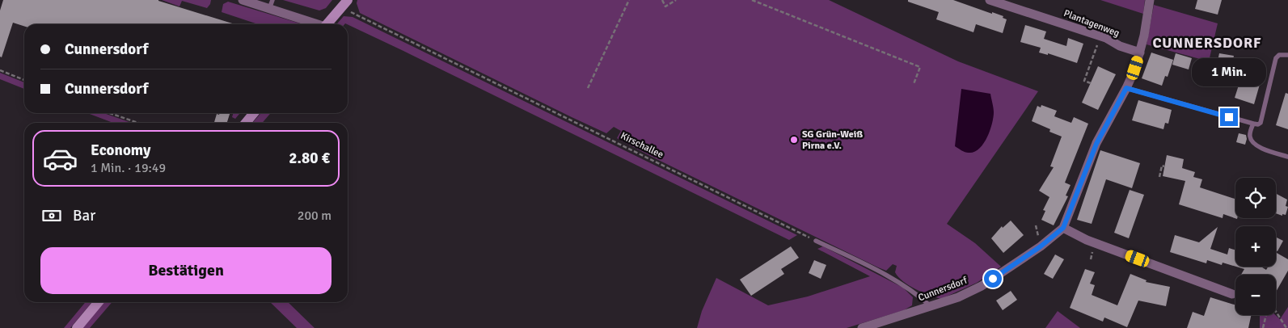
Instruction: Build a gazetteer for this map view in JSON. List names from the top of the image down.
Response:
{
  "streets": {
    "street": ["Plantagenweg", "Cunnersdorf"],
    "path": ["Kirschallee"]
  },
  "crossings": [
    ["Plantagenweg", "Cunnersdorf"]
  ],
  "districts": ["CUNNERSDORF"],
  "places": ["SG Grün-Weiß Pirna e.V."],
  "page": {
    "banner": ["Cunnersdorf", "Cunnersdorf"],
    "bubble": "1 Min.",
    "list": [
      {
        "name": "Economy",
        "note": "1 Min. · 19:49",
        "value": "2.80 €"
      }
    ],
    "map_buttons": ["+", "−"],
    "pay": ["Bar", "200 m"],
    "buttons": "Bestätigen"
  }
}
